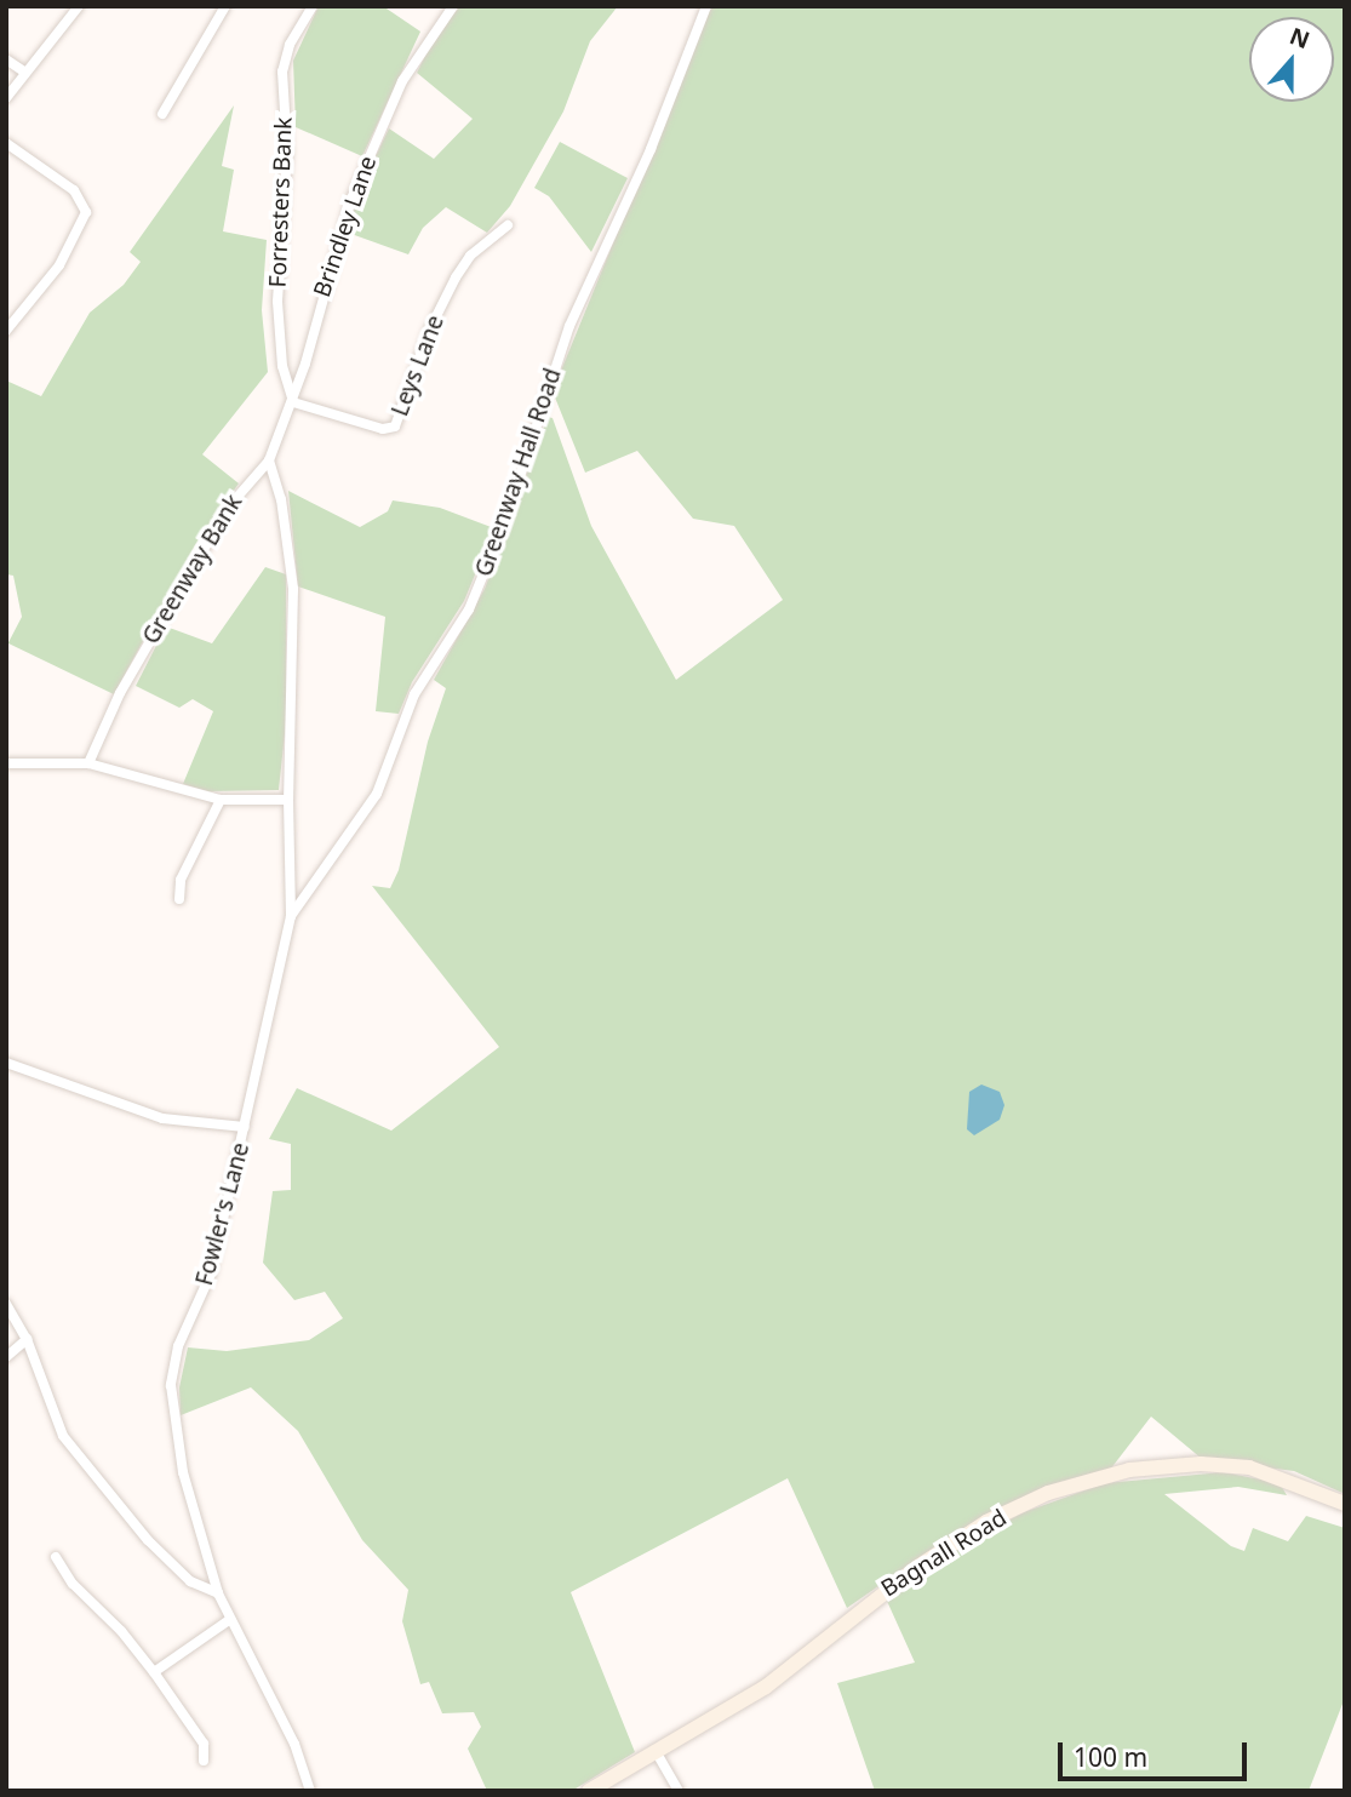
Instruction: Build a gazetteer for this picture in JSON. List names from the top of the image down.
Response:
{
  "streets": {
    "street": [
      "Forresters Bank",
      "Brindley Lane",
      "Leys Lane",
      "Greenway Hall Road",
      "Greenway Bank",
      "Fowler's Lane",
      "Bagnall Road"
    ]
  },
  "crossings": [
    ["Forresters Bank", "Brindley Lane"],
    ["Forresters Bank", "Leys Lane"],
    ["Brindley Lane", "Leys Lane"],
    ["Brindley Lane", "Greenway Bank"],
    ["Greenway Hall Road", "Greenway Bank"],
    ["Greenway Hall Road", "Fowler's Lane"],
    ["Greenway Bank", "Fowler's Lane"]
  ],
  "scale_bar": "100 m",
  "north": "top"
}
